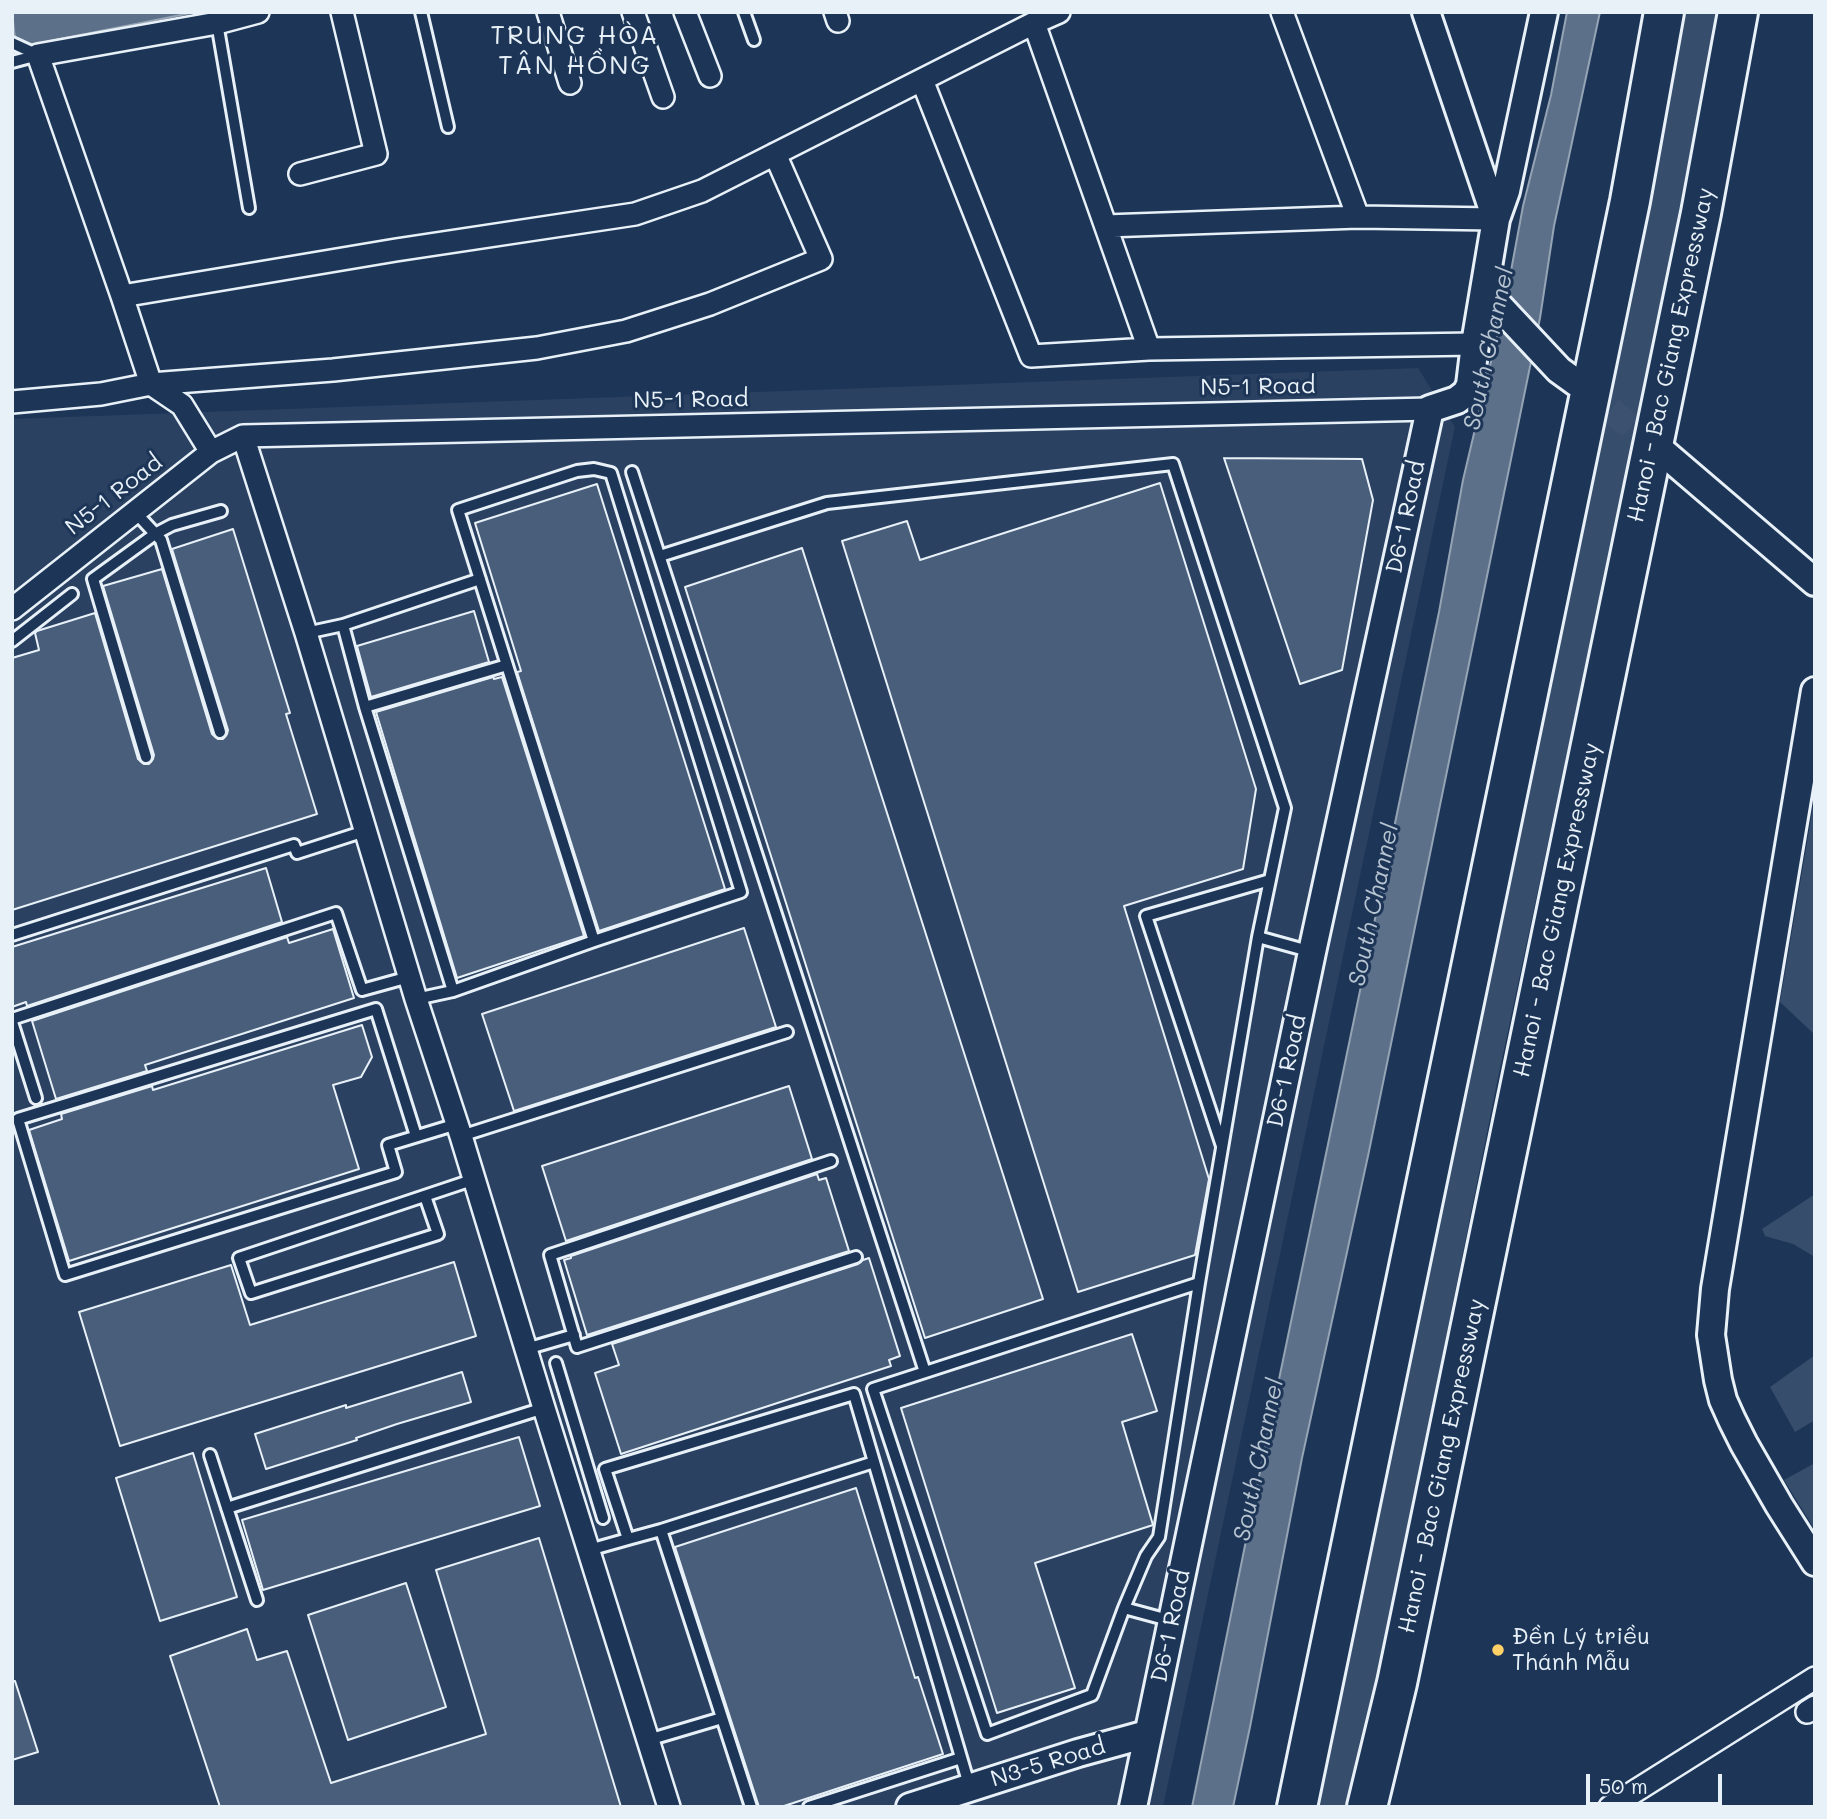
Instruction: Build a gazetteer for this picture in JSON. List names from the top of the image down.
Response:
{
  "streets": {
    "highway": ["Hanoi - Bac Giang Expressway"],
    "street": ["N5-1 Road", "D6-1 Road", "N3-5 Road"]
  },
  "crossings": [
    ["N5-1 Road", "D6-1 Road"],
    ["D6-1 Road", "N3-5 Road"]
  ],
  "districts": ["TRUNG HÒA TÂN HỒNG"],
  "water": ["South Channel"],
  "places": ["Đền Lý triều Thánh Mẫu"],
  "scale_bar": "50 m"
}
